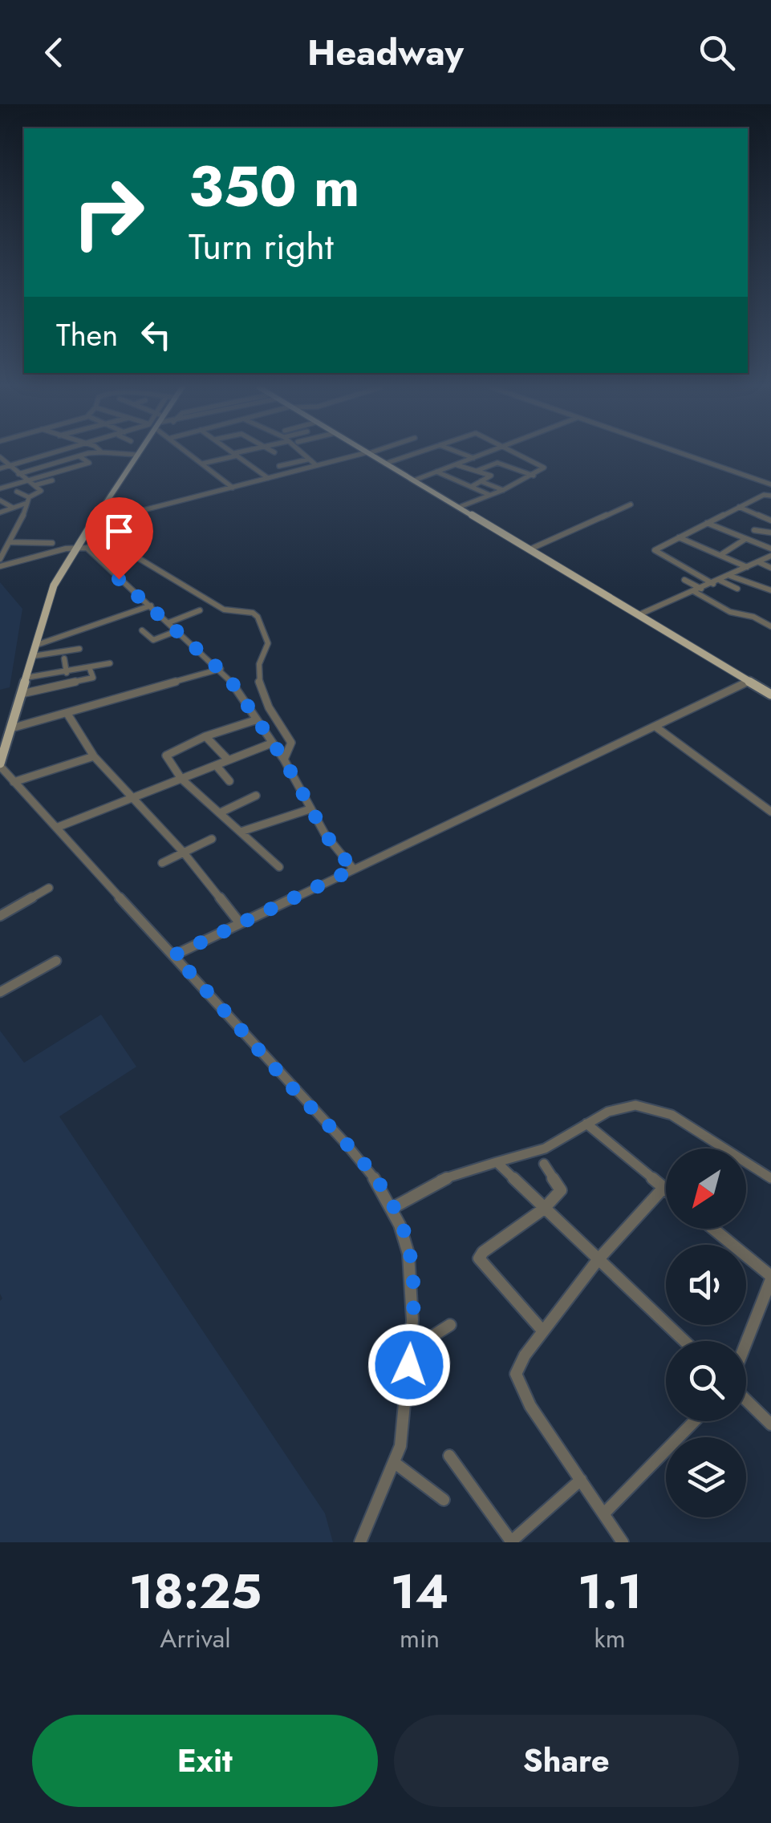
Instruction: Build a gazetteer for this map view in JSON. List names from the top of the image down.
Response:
{
  "north": "bottom left",
  "page": {
    "header": "Headway",
    "turn": ["350 m", "Turn right"],
    "then": "Then",
    "eta": [
      "18:25",
      "Arrival",
      "14",
      "min",
      "1.1",
      "km"
    ],
    "buttons": ["Exit", "Share"]
  }
}
